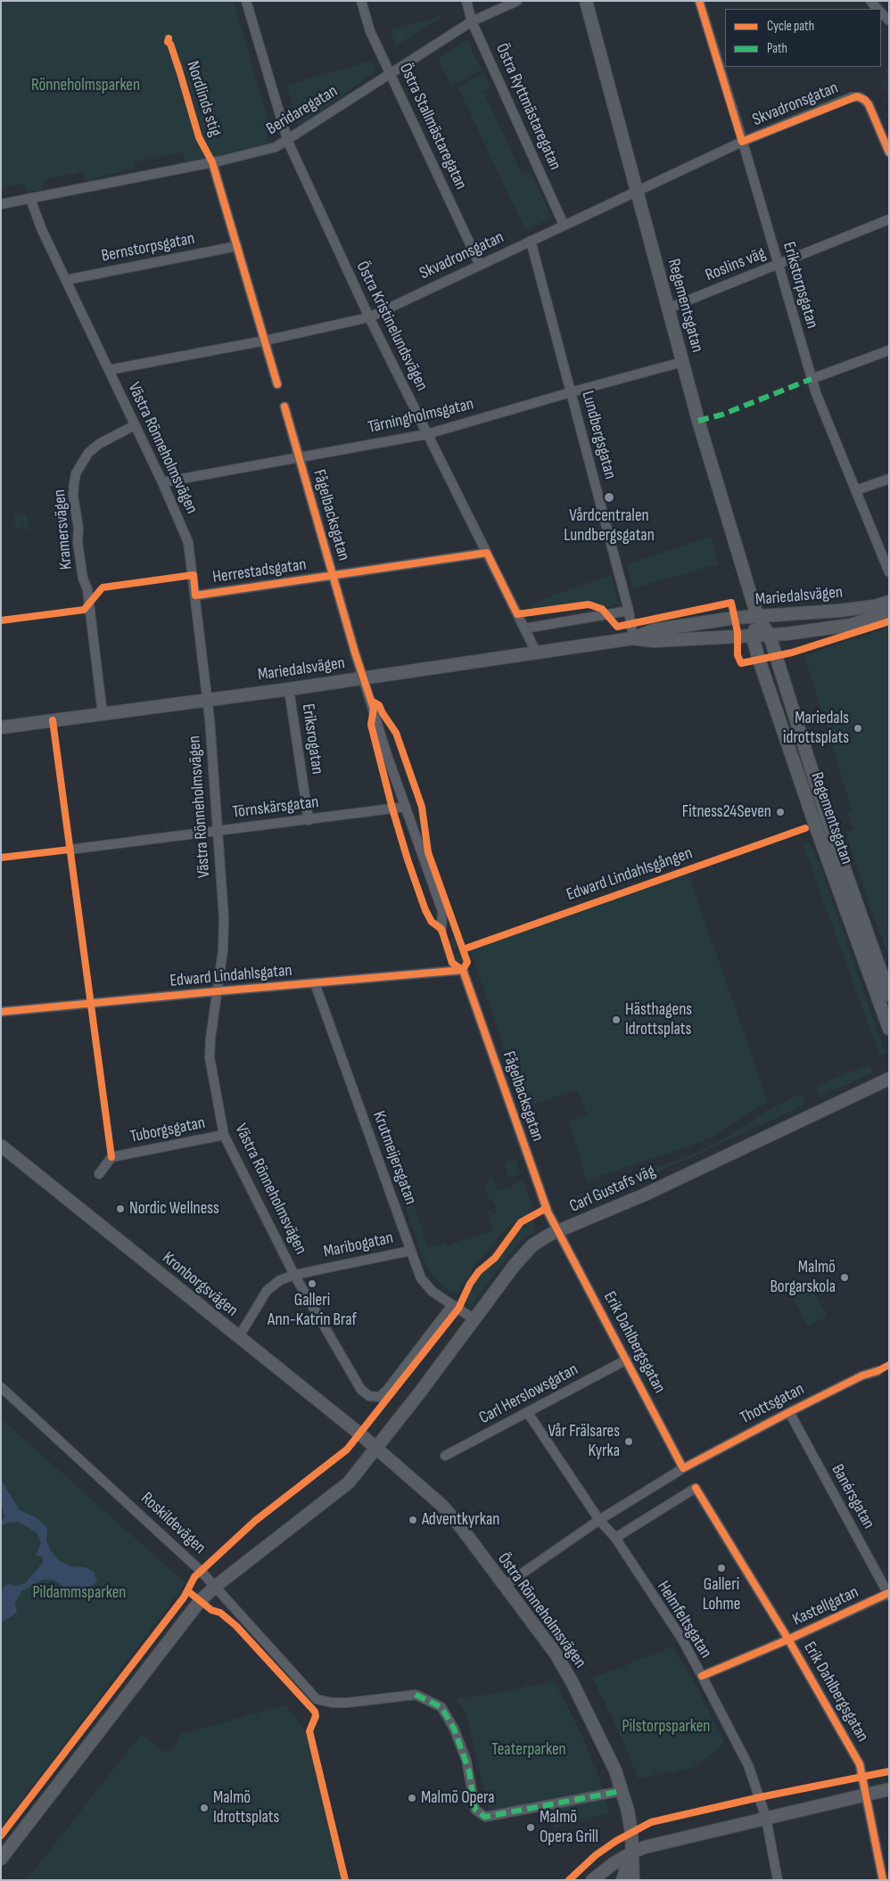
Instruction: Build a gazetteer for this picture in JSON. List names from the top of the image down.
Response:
{
  "streets": {
    "street": [
      "Skvadronsgatan",
      "Östra Ryttmästaregatan",
      "Beridaregatan",
      "Östra Stallmästaregatan",
      "Bernstorpsgatan",
      "Roslins väg",
      "Erikstorpsgatan",
      "Regementsgatan",
      "Östra Kristinelundsvägen",
      "Tärningholmsgatan",
      "Lundbergsgatan",
      "Västra Rönneholmsvägen",
      "Fågelbacksgatan",
      "Kramersvägen",
      "Herrestadsgatan",
      "Mariedalsvägen",
      "Eriksrogatan",
      "Törnskärsgatan",
      "Edward Lindahlsgatan",
      "Tuborgsgatan",
      "Krutmeijersgatan",
      "Carl Gustafs väg",
      "Maribogatan",
      "Kronborgsvägen",
      "Erik Dahlbergsgatan",
      "Carl Herslowsgatan",
      "Thottsgatan",
      "Banérsgatan",
      "Roskildevägen",
      "Kastellgatan",
      "Östra Rönneholmsvägen",
      "Helmfeltsgatan"
    ],
    "cycle path": ["Nordlinds stig", "Edward Lindahlsgången"]
  },
  "crossings": [
    ["Skvadronsgatan", "Östra Ryttmästaregatan"],
    ["Skvadronsgatan", "Östra Stallmästaregatan"],
    ["Skvadronsgatan", "Erikstorpsgatan"],
    ["Skvadronsgatan", "Regementsgatan"],
    ["Skvadronsgatan", "Östra Kristinelundsvägen"],
    ["Skvadronsgatan", "Lundbergsgatan"],
    ["Skvadronsgatan", "Västra Rönneholmsvägen"],
    ["Östra Ryttmästaregatan", "Beridaregatan"],
    ["Beridaregatan", "Östra Stallmästaregatan"],
    ["Beridaregatan", "Östra Kristinelundsvägen"],
    ["Beridaregatan", "Västra Rönneholmsvägen"],
    ["Bernstorpsgatan", "Västra Rönneholmsvägen"],
    ["Roslins väg", "Erikstorpsgatan"],
    ["Roslins väg", "Regementsgatan"],
    ["Regementsgatan", "Tärningholmsgatan"],
    ["Regementsgatan", "Mariedalsvägen"],
    ["Östra Kristinelundsvägen", "Tärningholmsgatan"],
    ["Östra Kristinelundsvägen", "Herrestadsgatan"],
    ["Östra Kristinelundsvägen", "Mariedalsvägen"],
    ["Tärningholmsgatan", "Lundbergsgatan"],
    ["Tärningholmsgatan", "Västra Rönneholmsvägen"],
    ["Tärningholmsgatan", "Fågelbacksgatan"],
    ["Lundbergsgatan", "Mariedalsvägen"],
    ["Västra Rönneholmsvägen", "Kramersvägen"],
    ["Västra Rönneholmsvägen", "Herrestadsgatan"],
    ["Västra Rönneholmsvägen", "Mariedalsvägen"],
    ["Västra Rönneholmsvägen", "Törnskärsgatan"],
    ["Västra Rönneholmsvägen", "Edward Lindahlsgatan"],
    ["Västra Rönneholmsvägen", "Tuborgsgatan"],
    ["Västra Rönneholmsvägen", "Krutmeijersgatan"],
    ["Västra Rönneholmsvägen", "Maribogatan"],
    ["Fågelbacksgatan", "Herrestadsgatan"],
    ["Fågelbacksgatan", "Mariedalsvägen"],
    ["Fågelbacksgatan", "Törnskärsgatan"],
    ["Fågelbacksgatan", "Edward Lindahlsgatan"],
    ["Fågelbacksgatan", "Carl Gustafs väg"],
    ["Fågelbacksgatan", "Erik Dahlbergsgatan"],
    ["Kramersvägen", "Mariedalsvägen"],
    ["Mariedalsvägen", "Eriksrogatan"],
    ["Eriksrogatan", "Törnskärsgatan"],
    ["Edward Lindahlsgatan", "Krutmeijersgatan"],
    ["Krutmeijersgatan", "Carl Gustafs väg"],
    ["Krutmeijersgatan", "Maribogatan"],
    ["Carl Gustafs väg", "Kronborgsvägen"],
    ["Carl Gustafs väg", "Erik Dahlbergsgatan"],
    ["Carl Gustafs väg", "Roskildevägen"],
    ["Carl Gustafs väg", "Östra Rönneholmsvägen"],
    ["Maribogatan", "Kronborgsvägen"],
    ["Kronborgsvägen", "Östra Rönneholmsvägen"],
    ["Erik Dahlbergsgatan", "Carl Herslowsgatan"],
    ["Erik Dahlbergsgatan", "Thottsgatan"],
    ["Erik Dahlbergsgatan", "Kastellgatan"],
    ["Erik Dahlbergsgatan", "Helmfeltsgatan"],
    ["Carl Herslowsgatan", "Helmfeltsgatan"],
    ["Thottsgatan", "Banérsgatan"],
    ["Thottsgatan", "Östra Rönneholmsvägen"],
    ["Thottsgatan", "Helmfeltsgatan"],
    ["Banérsgatan", "Kastellgatan"],
    ["Roskildevägen", "Östra Rönneholmsvägen"],
    ["Kastellgatan", "Helmfeltsgatan"]
  ],
  "parks": [
    "Rönneholmsparken",
    "Pildammsparken",
    "Pilstorpsparken",
    "Teaterparken"
  ],
  "places": [
    "Vårdcentralen Lundbergsgatan",
    "Mariedals idrottsplats",
    "Fitness24Seven",
    "Hästhagens Idrottsplats",
    "Nordic Wellness",
    "Malmö Borgarskola",
    "Galleri Ann-Katrin Braf",
    "Vår Frälsares Kyrka",
    "Adventkyrkan",
    "Galleri Lohme",
    "Malmö Opera",
    "Malmö Idrottsplats",
    "Malmö Opera Grill"
  ],
  "legend": ["Cycle path", "Path"]
}
